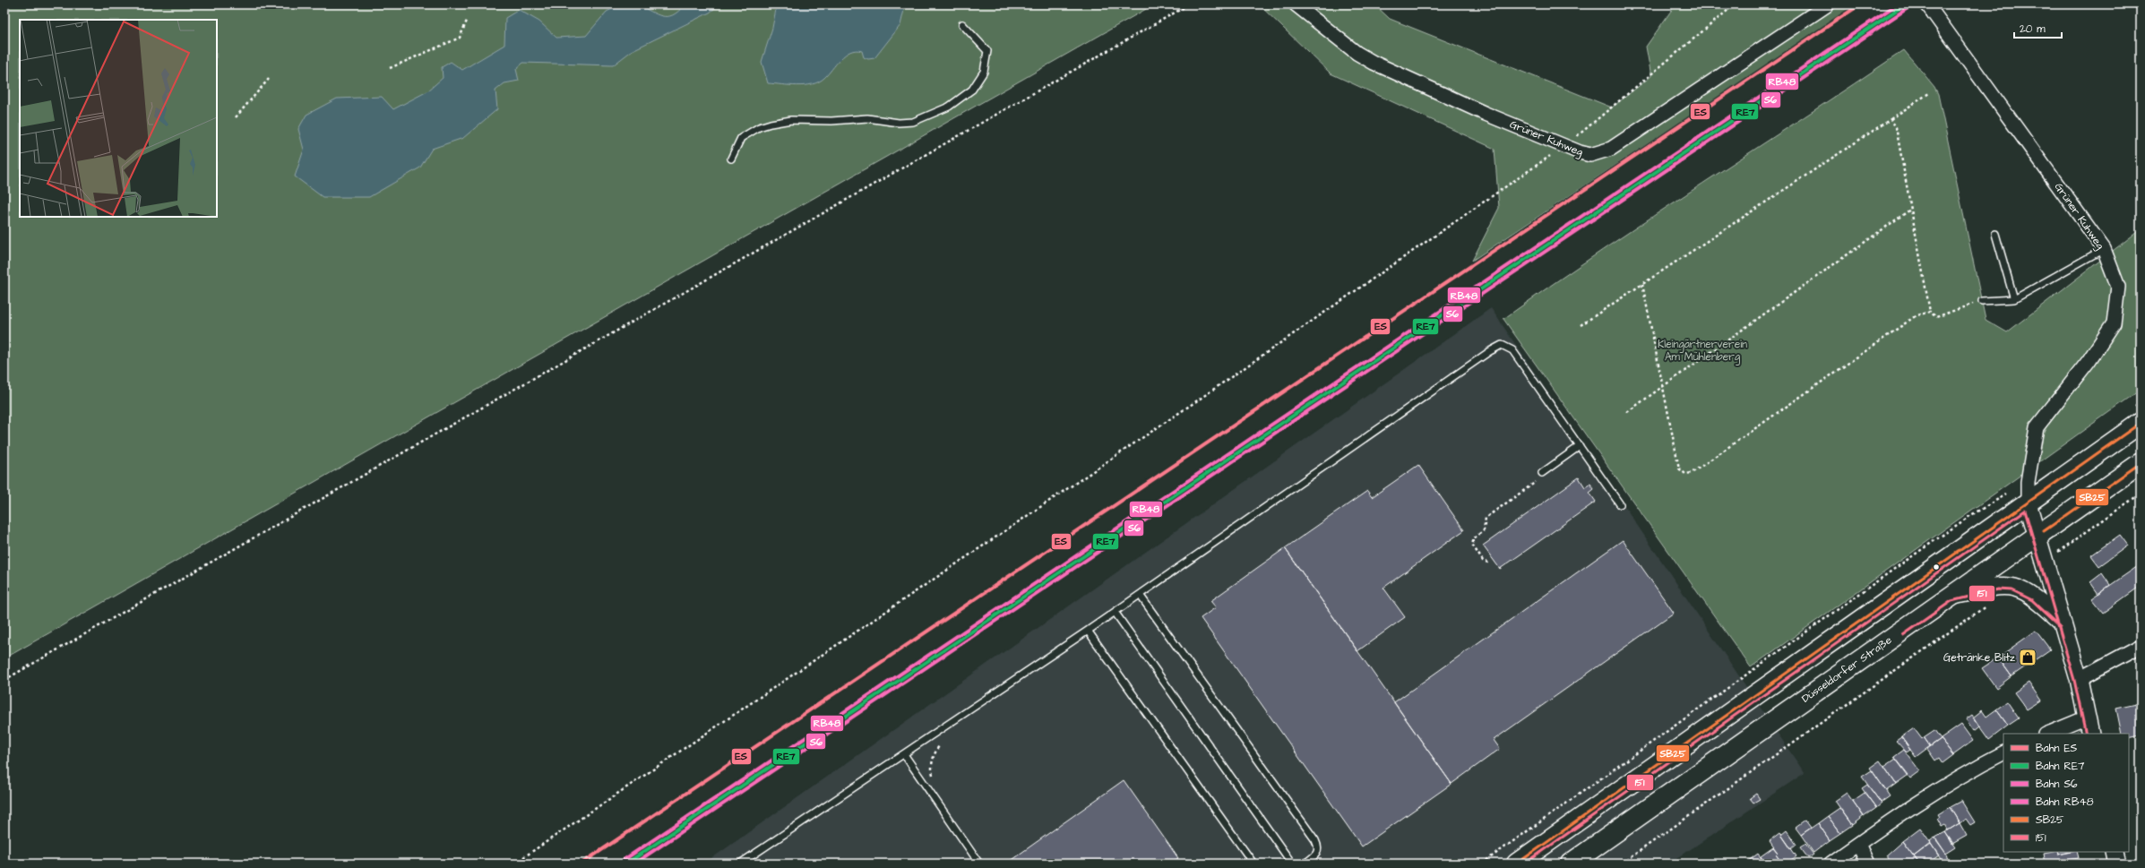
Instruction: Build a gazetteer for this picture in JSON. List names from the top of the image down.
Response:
{
  "streets": {
    "main road": ["Düsseldorfer Straße"],
    "street": ["Grüner Kuhweg"]
  },
  "parks": ["Kleingärtnerverein Am Mühlenberg"],
  "places": {
    "shop": ["Getränke Blitz"]
  },
  "lines": [
    "rail line ES",
    "rail line RE7",
    "rail line RB48",
    "rail line S6",
    "transit line SB25",
    "transit line 151"
  ],
  "legend": [
    "Bahn ES",
    "Bahn RE7",
    "Bahn S6",
    "Bahn RB48",
    "SB25",
    "151"
  ],
  "scale_bar": "20 m"
}
